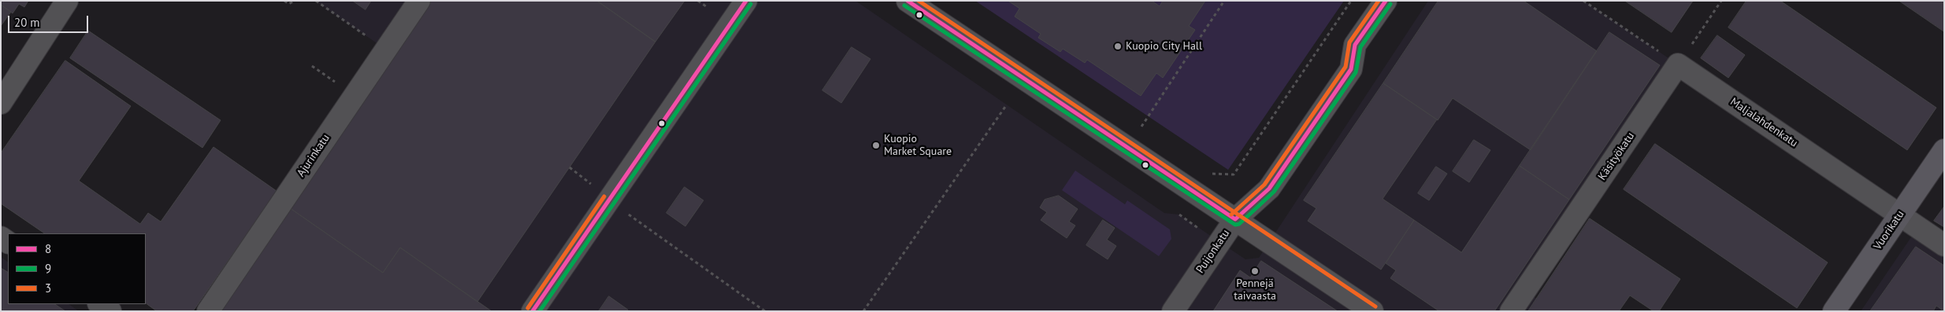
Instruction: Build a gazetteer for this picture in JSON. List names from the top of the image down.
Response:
{
  "streets": {
    "main road": ["Vuorikatu"],
    "street": [
      "Maljalahdenkatu",
      "Ajurinkatu",
      "Käsityökatu",
      "Puijonkatu"
    ]
  },
  "crossings": [
    ["Maljalahdenkatu", "Käsityökatu"],
    ["Maljalahdenkatu", "Vuorikatu"]
  ],
  "places": ["Kuopio City Hall", "Kuopio Market Square", "Pennejä taivaasta"],
  "lines": ["transit line 8", "transit line 3", "transit line 9"],
  "legend": ["8", "9", "3"],
  "scale_bar": "20 m"
}
